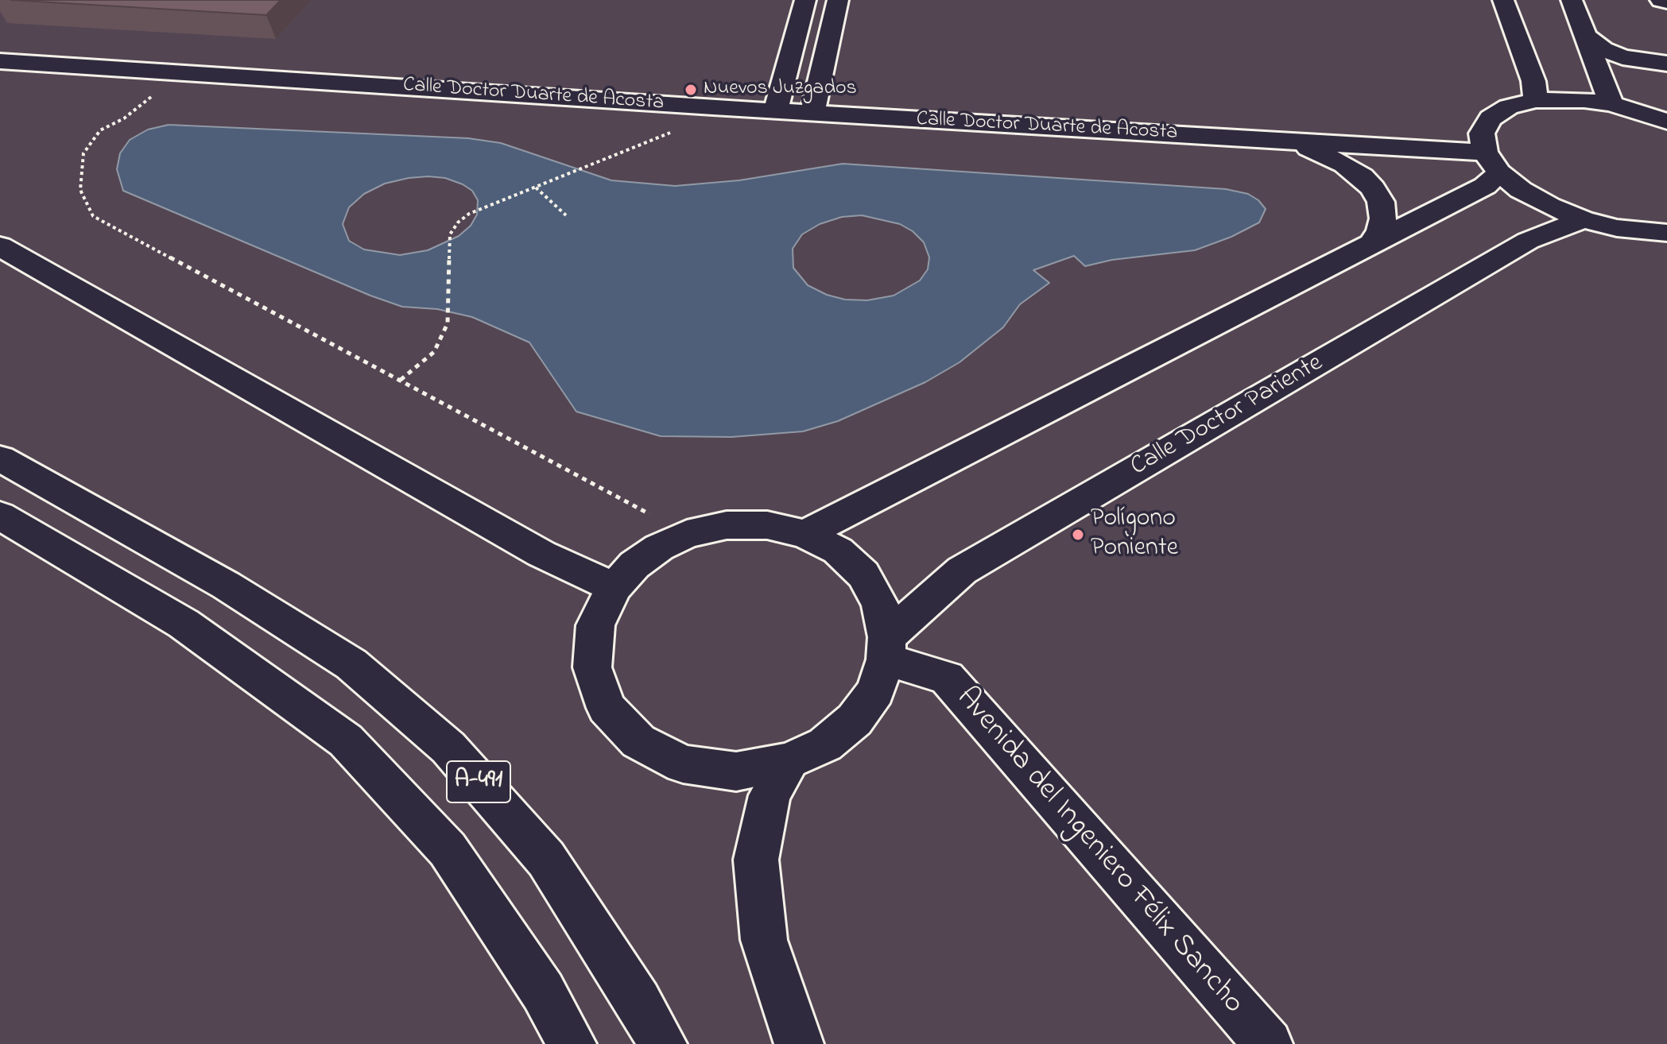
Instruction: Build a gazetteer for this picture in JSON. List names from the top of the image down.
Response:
{
  "streets": {
    "main road": [
      "Calle Doctor Duarte de Acosta",
      "Calle Doctor Pariente",
      "A-491",
      "Avenida del Ingeniero Félix Sancho"
    ]
  },
  "crossings": [
    ["Calle Doctor Pariente", "Avenida del Ingeniero Félix Sancho"]
  ],
  "places": ["Nuevos Juzgados", "Polígono Poniente"]
}
